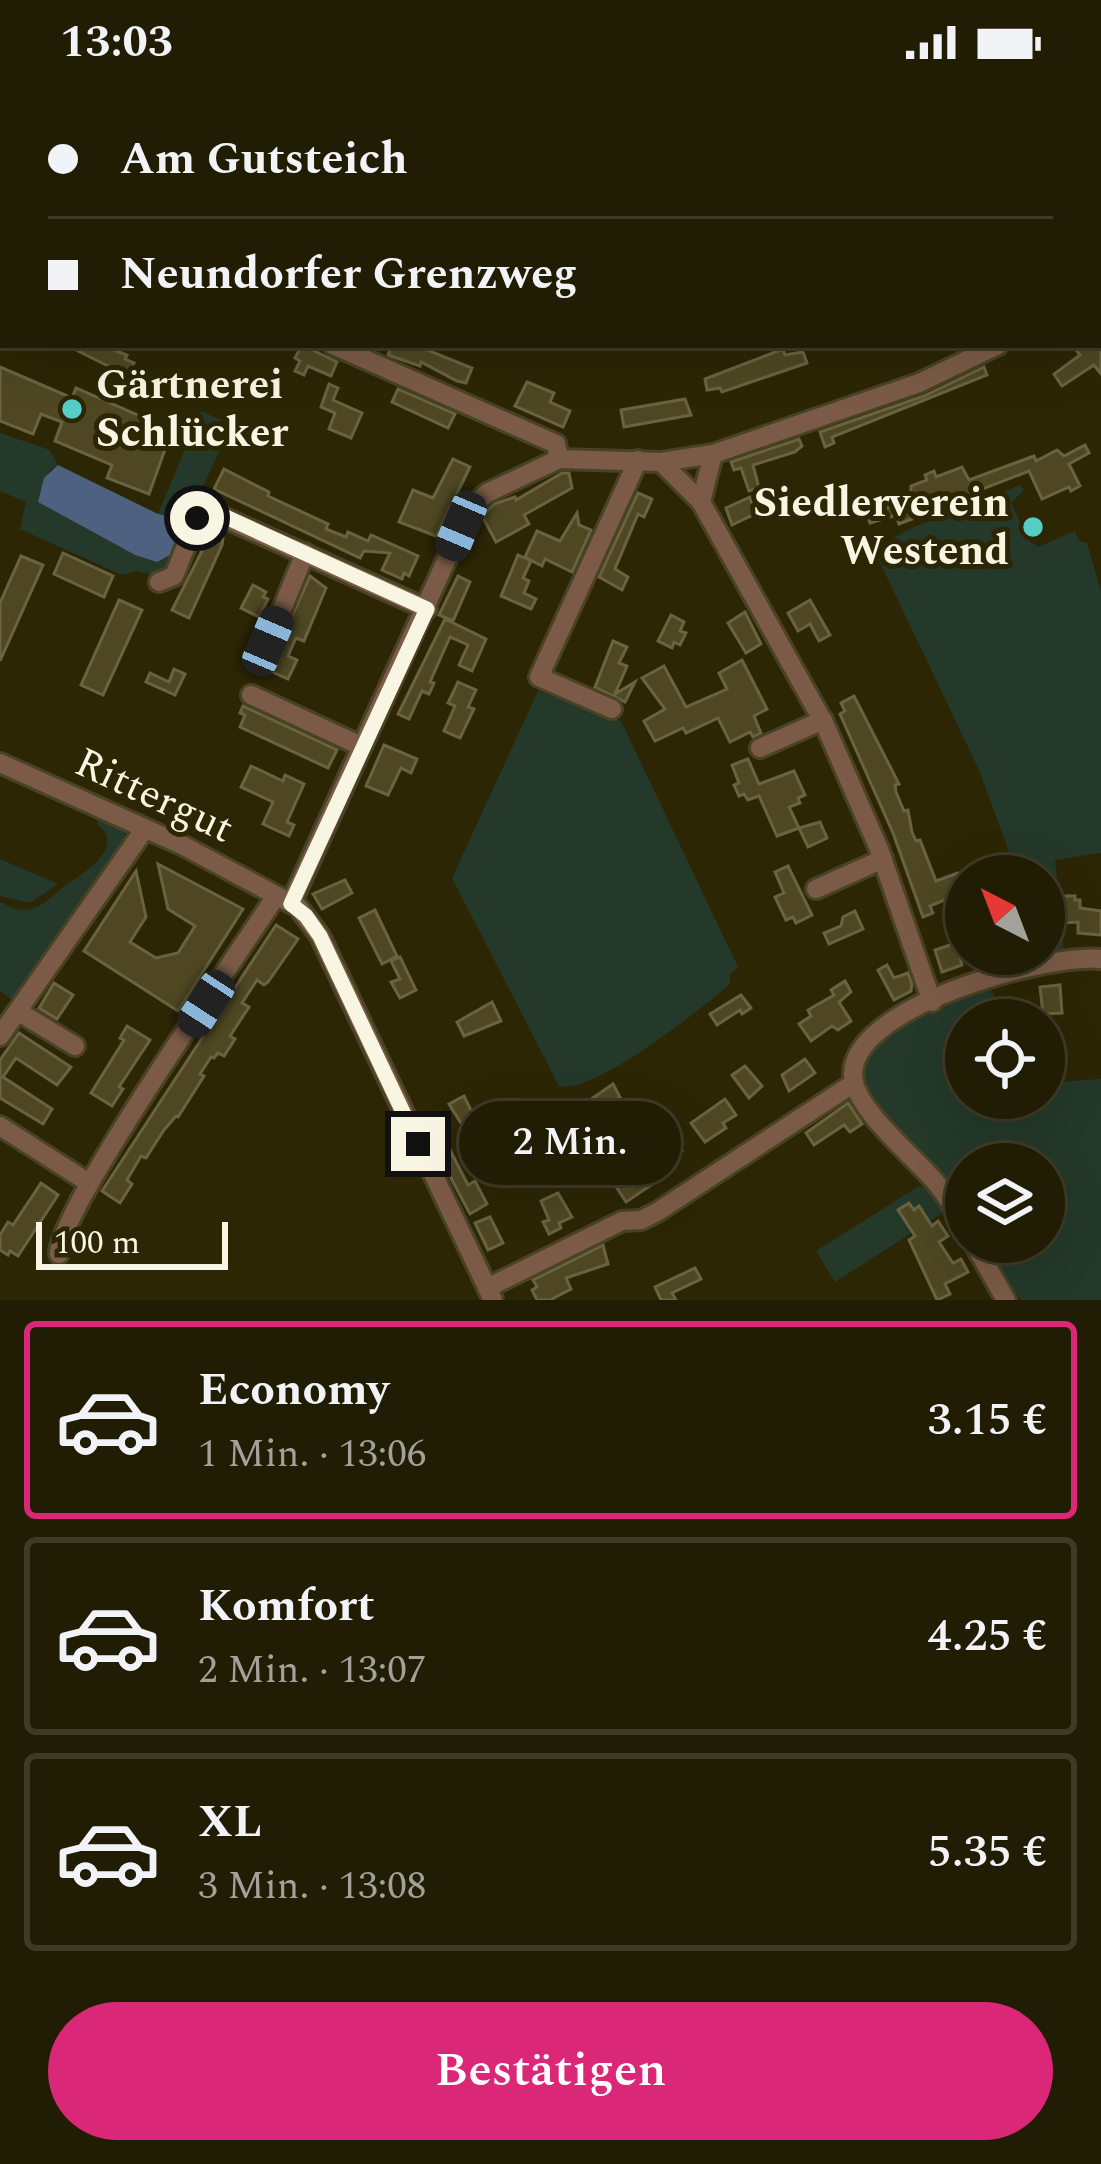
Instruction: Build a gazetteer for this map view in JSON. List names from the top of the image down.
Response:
{
  "streets": {
    "street": ["Rittergut"]
  },
  "places": ["Gärtnerei Schlücker", "Siedlerverein Westend"],
  "scale_bar": "100 m",
  "north": "top left",
  "page": {
    "status": "13:03",
    "banner": ["Am Gutsteich", "Neundorfer Grenzweg"],
    "bubble": "2 Min.",
    "scale": "100 m",
    "list": [
      {
        "name": "Economy",
        "note": "1 Min. · 13:06",
        "value": "3.15 €"
      },
      {
        "name": "Komfort",
        "note": "2 Min. · 13:07",
        "value": "4.25 €"
      },
      {
        "name": "XL",
        "note": "3 Min. · 13:08",
        "value": "5.35 €"
      }
    ],
    "buttons": "Bestätigen"
  }
}
